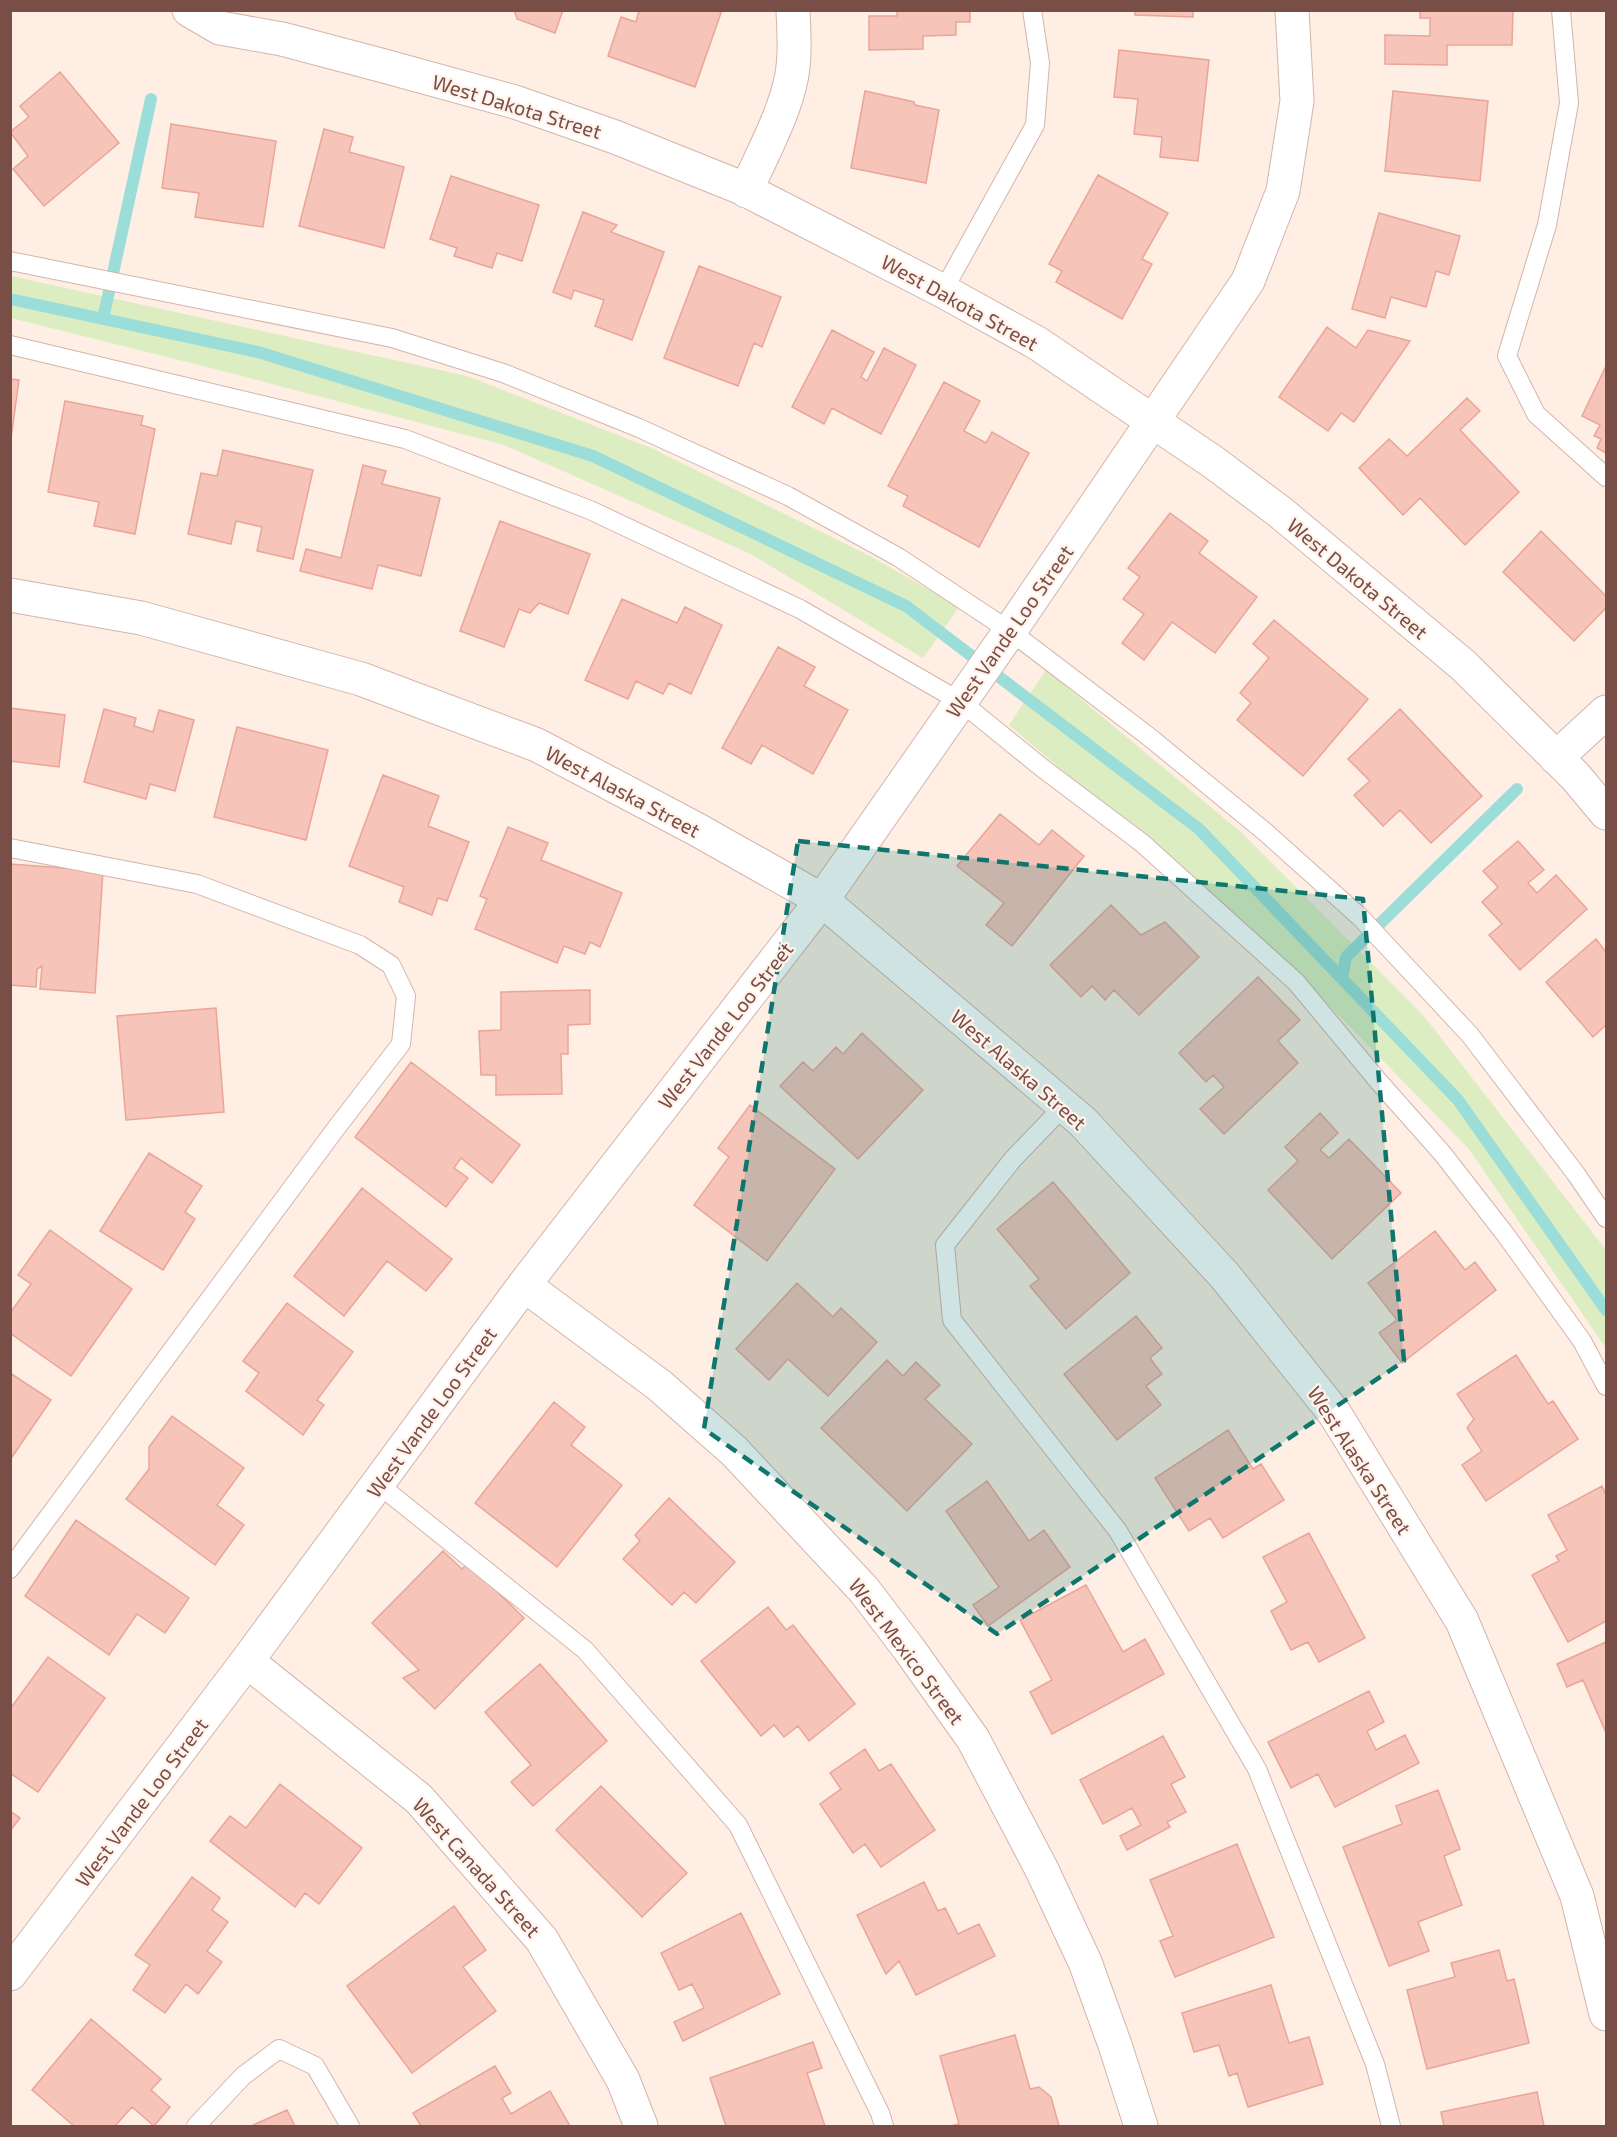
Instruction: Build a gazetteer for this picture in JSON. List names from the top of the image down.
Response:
{
  "streets": {
    "street": [
      "West Dakota Street",
      "West Vande Loo Street",
      "West Alaska Street",
      "West Mexico Street",
      "West Canada Street"
    ]
  },
  "crossings": [
    ["West Dakota Street", "West Vande Loo Street"],
    ["West Vande Loo Street", "West Alaska Street"],
    ["West Vande Loo Street", "West Mexico Street"],
    ["West Vande Loo Street", "West Canada Street"]
  ]
}
